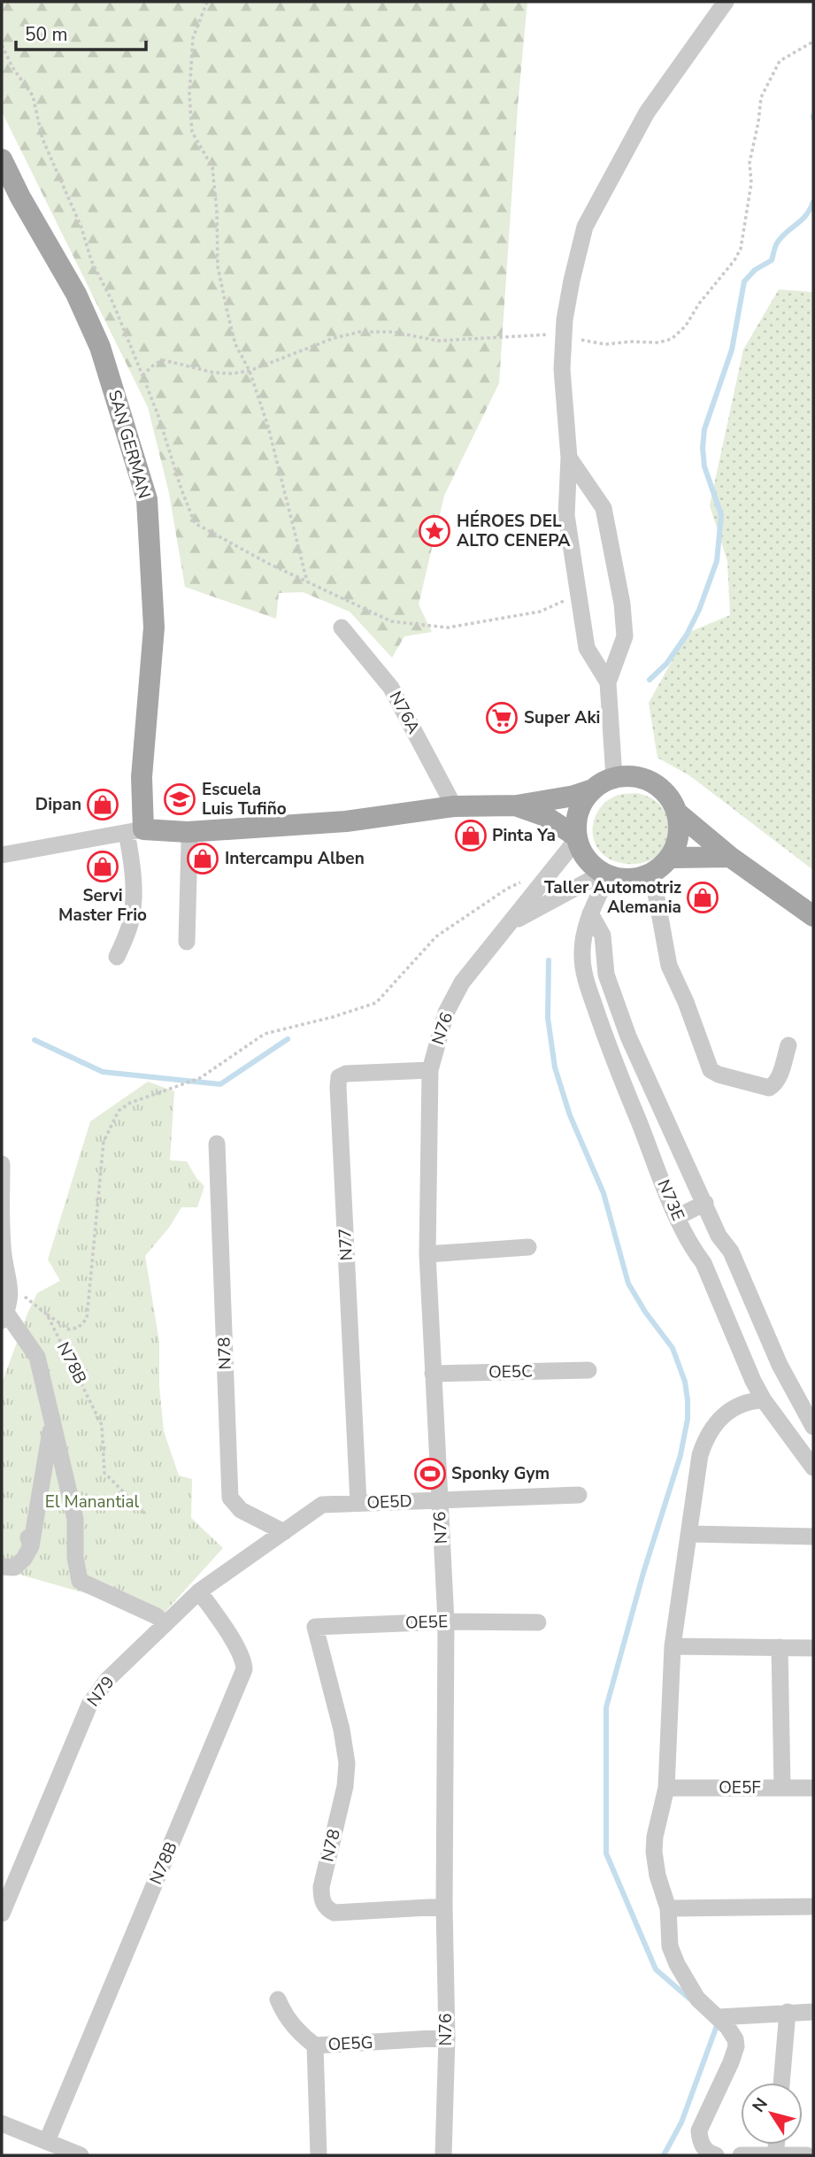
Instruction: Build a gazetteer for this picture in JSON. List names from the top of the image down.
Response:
{
  "streets": {
    "main road": ["SAN GERMAN"],
    "street": [
      "N76A",
      "N76",
      "N73E",
      "N77",
      "N78",
      "N78B",
      "OE5C",
      "OE5D",
      "OE5E",
      "N79",
      "OE5F",
      "OE5G"
    ]
  },
  "crossings": [
    ["N76", "N73E"],
    ["N76", "N77"],
    ["N76", "N78"],
    ["N76", "OE5C"],
    ["N76", "OE5D"],
    ["N76", "OE5E"],
    ["N76", "OE5G"],
    ["N77", "OE5D"],
    ["N78", "OE5D"],
    ["N78", "OE5E"],
    ["N78", "N79"],
    ["N78B", "N79"],
    ["OE5D", "N79"]
  ],
  "parks": ["El Manantial"],
  "places": {
    "place": ["HÉROES DEL ALTO CENEPA"],
    "supermarket": ["Super Aki"],
    "school or university": ["Escuela Luis Tufiño"],
    "shop": [
      "Dipan",
      "Pinta Ya",
      "Intercampu Alben",
      "Servi Master Frio",
      "Taller Automotriz Alemania"
    ],
    "sports": ["Sponky Gym"]
  },
  "scale_bar": "50 m",
  "north": "top left"
}
